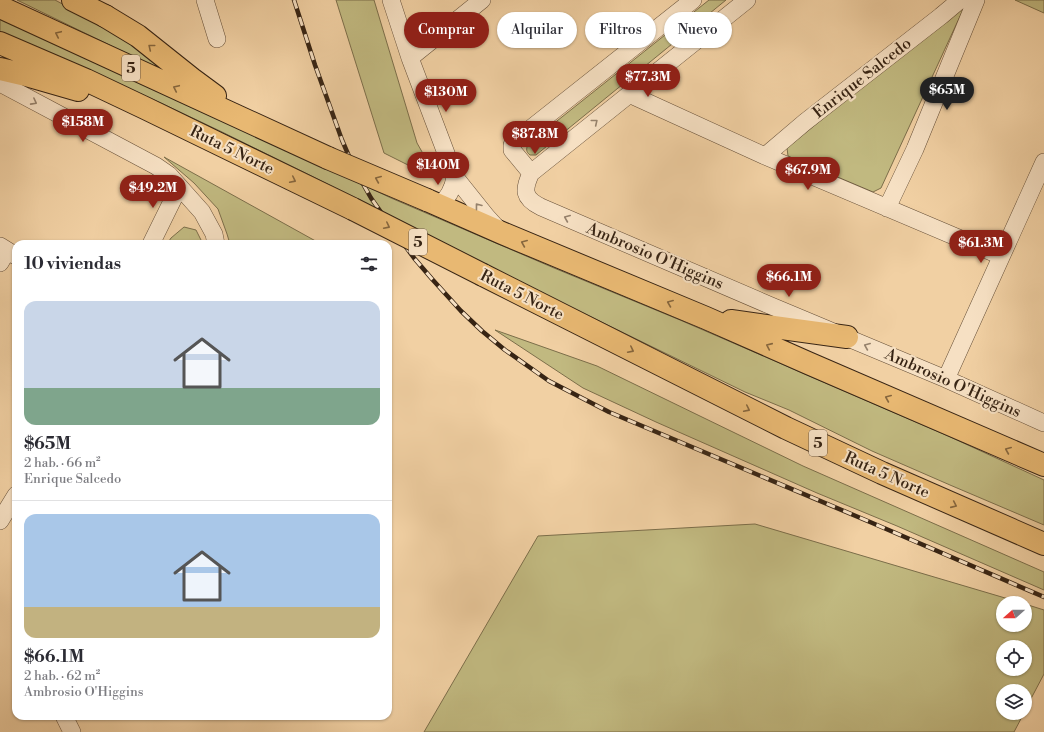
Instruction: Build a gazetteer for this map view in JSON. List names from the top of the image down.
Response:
{
  "streets": {
    "main road": ["5", "Ruta 5 Norte"],
    "street": ["Enrique Salcedo", "Ambrosio O'Higgins"]
  },
  "north": "left",
  "page": {
    "chip": [
      "Comprar",
      "Alquilar",
      "Filtros",
      "Nuevo"
    ],
    "price": [
      "$77.3M",
      "$65M",
      "$130M",
      "$158M",
      "$87.8M",
      "$140M",
      "$67.9M",
      "$49.2M",
      "$61.3M",
      "$66.1M"
    ],
    "heading": "10 viviendas",
    "list": [
      {
        "name": "$65M",
        "note": "2 hab. · 66 m² · Enrique Salcedo"
      },
      {
        "name": "$66.1M",
        "note": "2 hab. · 62 m² · Ambrosio O'Higgins"
      }
    ]
  }
}
